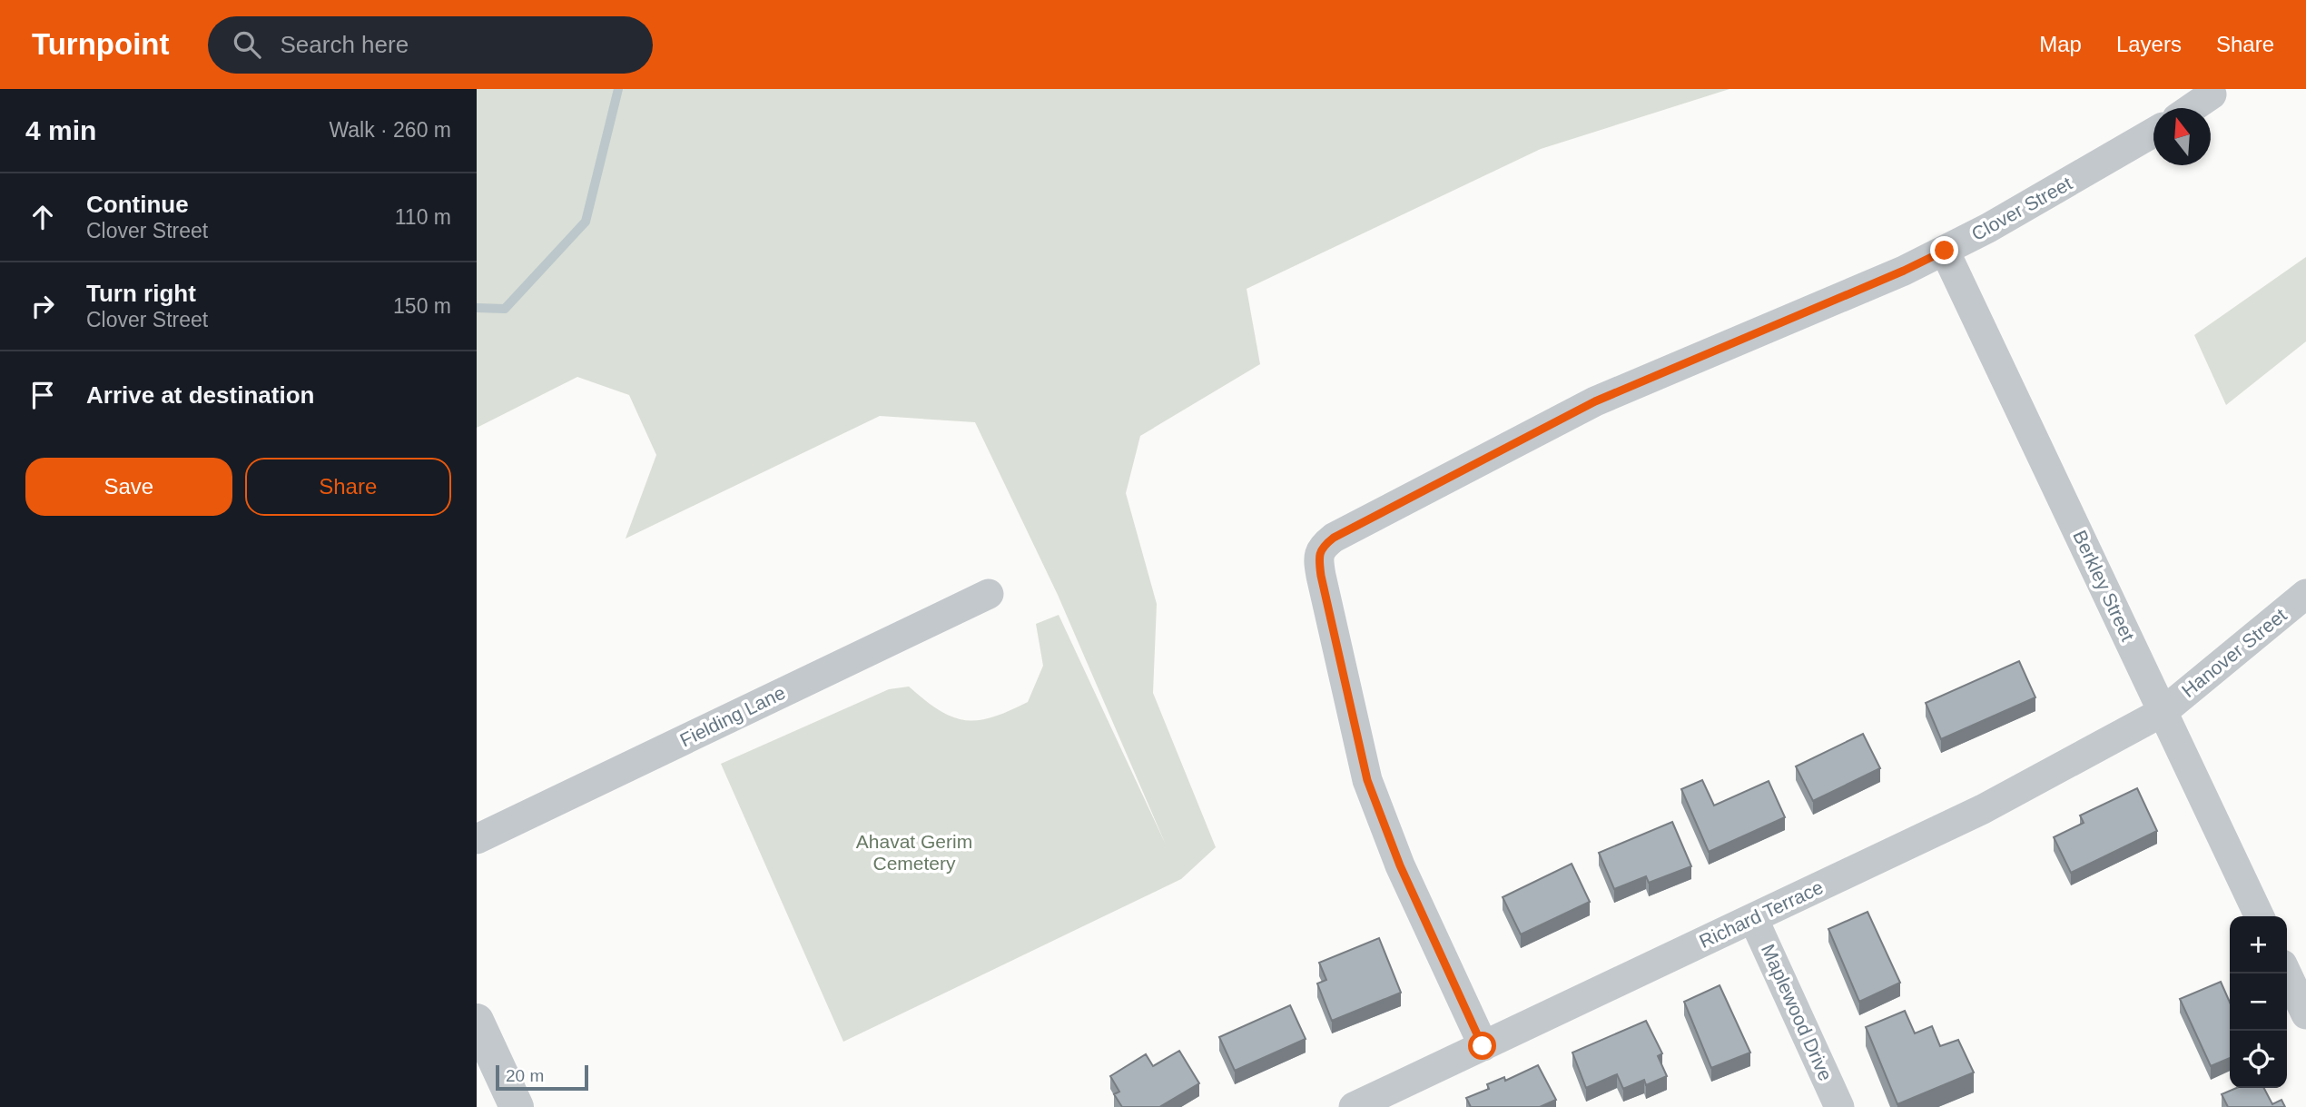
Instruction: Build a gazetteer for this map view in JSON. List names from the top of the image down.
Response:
{
  "streets": {
    "street": [
      "Clover Street",
      "Berkley Street",
      "Hanover Street",
      "Fielding Lane",
      "Richard Terrace",
      "Maplewood Drive"
    ]
  },
  "crossings": [
    ["Clover Street", "Berkley Street"],
    ["Clover Street", "Richard Terrace"],
    ["Berkley Street", "Hanover Street"],
    ["Berkley Street", "Richard Terrace"],
    ["Hanover Street", "Richard Terrace"],
    ["Richard Terrace", "Maplewood Drive"]
  ],
  "parks": ["Ahavat Gerim Cemetery"],
  "scale_bar": "20 m",
  "north": "top",
  "page": {
    "header": "Turnpoint",
    "search": "Search here",
    "nav": ["Map", "Layers", "Share"],
    "heading": ["4 min", "Walk · 260 m"],
    "list": [
      ["Continue", "Clover Street", "110 m"],
      ["Turn right", "Clover Street", "150 m"],
      "Arrive at destination"
    ],
    "buttons": ["Save", "Share"],
    "map_buttons": ["+", "−"],
    "scale": "20 m"
  }
}
